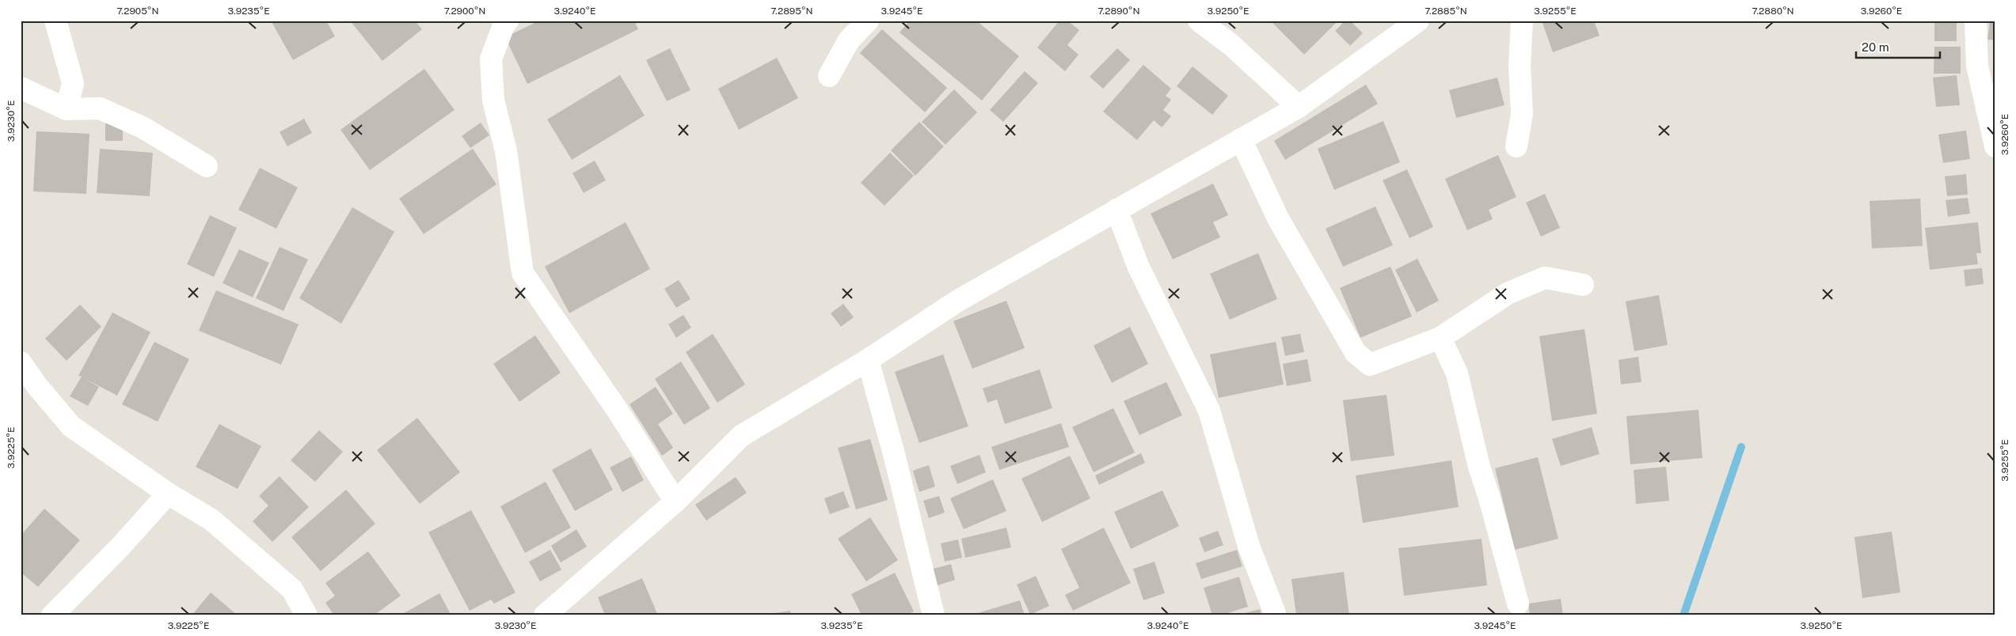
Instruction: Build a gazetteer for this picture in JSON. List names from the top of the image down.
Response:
{
  "scale_bar": "20 m",
  "coordinates": [
    "7.2905°N",
    "3.9235°E",
    "7.2900°N",
    "3.9240°E",
    "7.2895°N",
    "3.9245°E",
    "7.2890°N",
    "3.9250°E",
    "7.2885°N",
    "3.9255°E",
    "7.2880°N",
    "3.9260°E",
    "3.9230°E",
    "3.9225°E"
  ]
}
